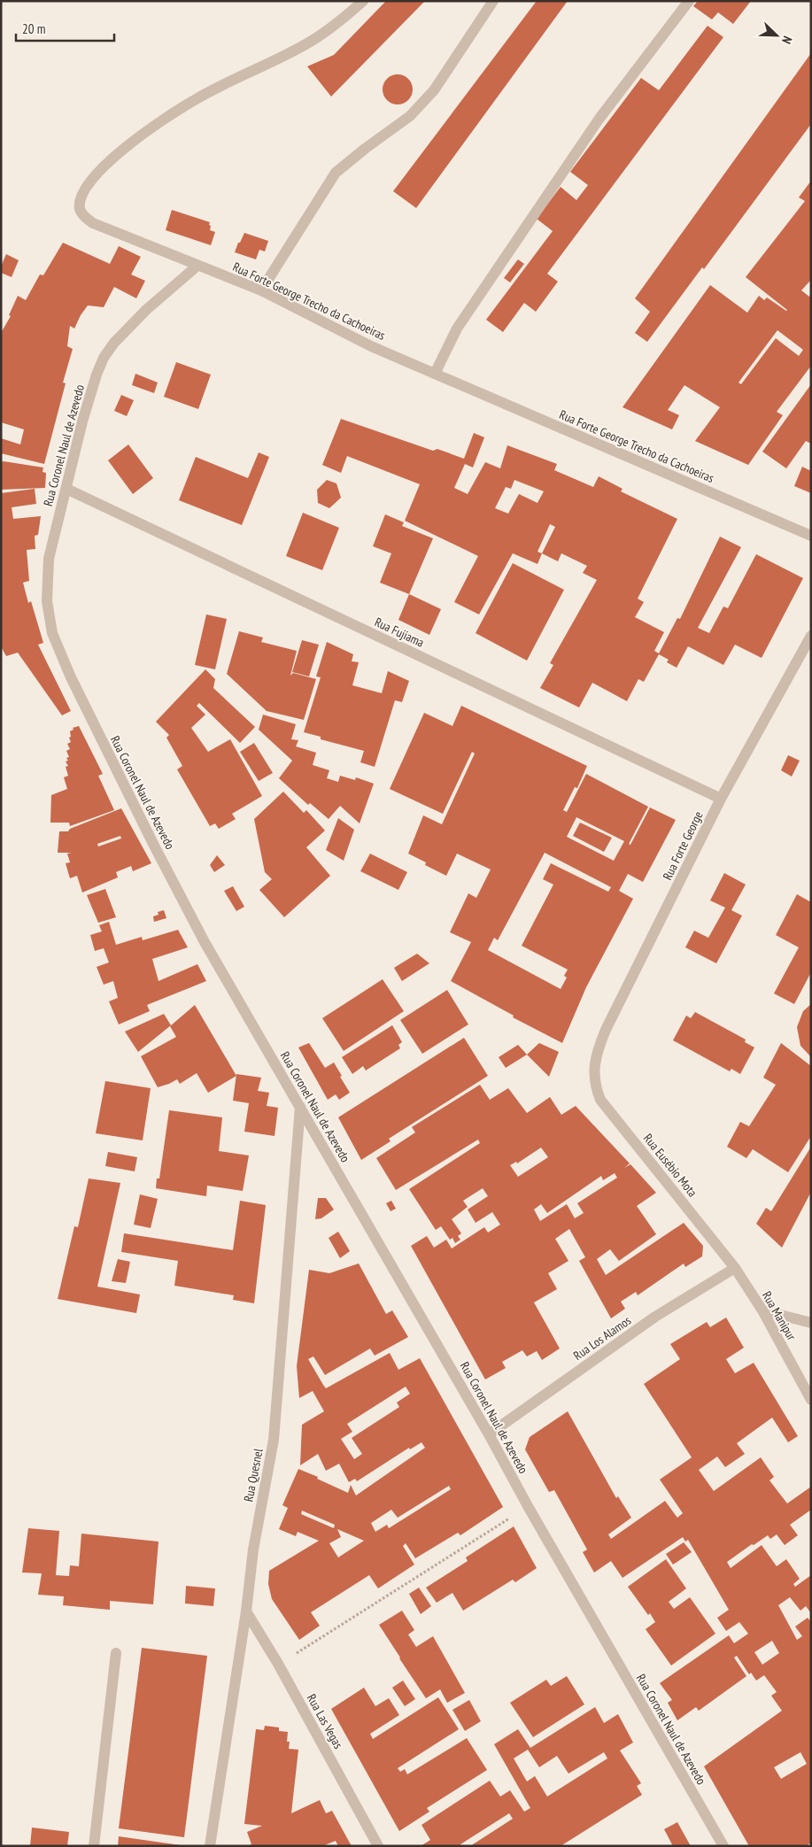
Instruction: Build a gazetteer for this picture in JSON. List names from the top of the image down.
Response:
{
  "streets": {
    "street": [
      "Rua Forte George Trecho da Cachoeiras",
      "Rua Coronel Naul de Azevedo",
      "Rua Fujiama",
      "Rua Forte George",
      "Rua Eusébio Mota",
      "Rua Manipur",
      "Rua Los Alamos",
      "Rua Quesnel",
      "Rua Las Vegas"
    ]
  },
  "crossings": [
    ["Rua Forte George Trecho da Cachoeiras", "Rua Coronel Naul de Azevedo"],
    ["Rua Coronel Naul de Azevedo", "Rua Fujiama"],
    ["Rua Coronel Naul de Azevedo", "Rua Los Alamos"],
    ["Rua Coronel Naul de Azevedo", "Rua Quesnel"],
    ["Rua Fujiama", "Rua Forte George"],
    ["Rua Forte George", "Rua Eusébio Mota"],
    ["Rua Eusébio Mota", "Rua Manipur"],
    ["Rua Eusébio Mota", "Rua Los Alamos"],
    ["Rua Manipur", "Rua Los Alamos"],
    ["Rua Quesnel", "Rua Las Vegas"]
  ],
  "scale_bar": "20 m",
  "north": "bottom right"
}
